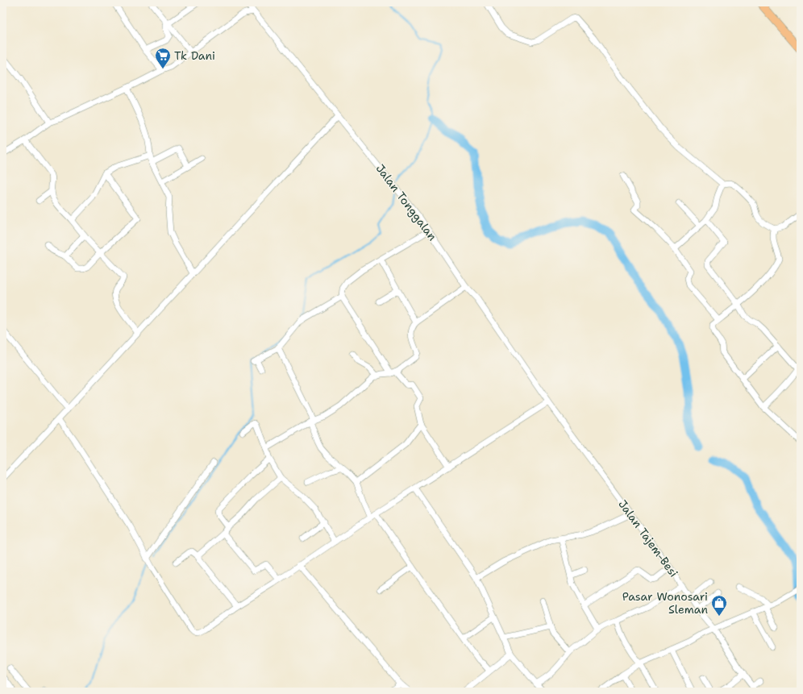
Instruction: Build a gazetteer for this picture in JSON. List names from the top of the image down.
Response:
{
  "streets": {
    "street": ["Jalan Tonggalan", "Jalan Tajem-Besi"]
  },
  "crossings": [
    ["Jalan Tonggalan", "Jalan Tajem-Besi"]
  ],
  "places": {
    "supermarket": ["Tk Dani"],
    "shop": ["Pasar Wonosari Sleman"]
  }
}
